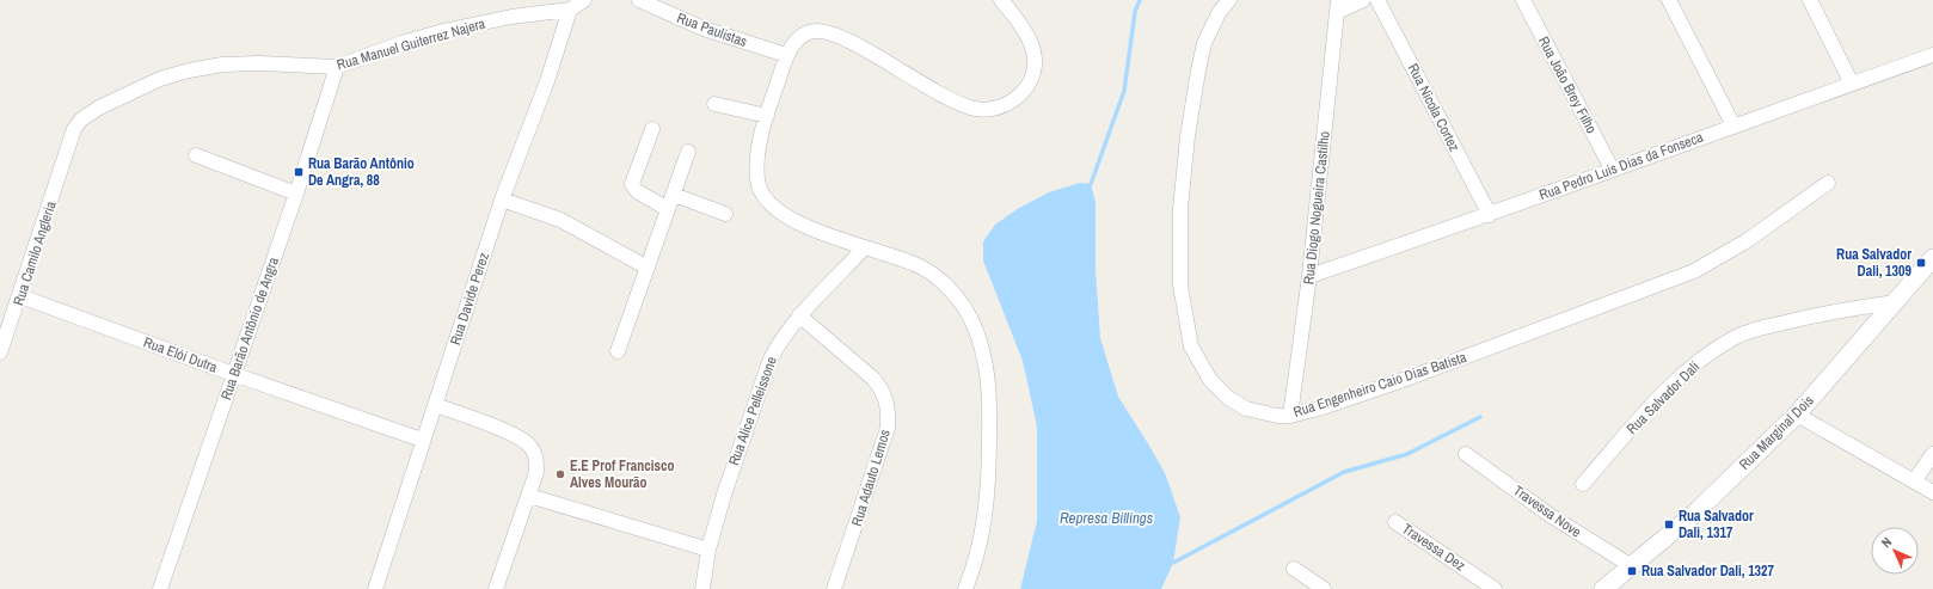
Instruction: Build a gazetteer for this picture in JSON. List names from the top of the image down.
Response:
{
  "streets": {
    "street": [
      "Rua Paulistas",
      "Rua Manuel Guiterrez Najera",
      "Rua João Brey Filho",
      "Rua Nicola Cortez",
      "Rua Pedro Luis Dias da Fonseca",
      "Rua Diogo Nogueira Castilho",
      "Rua Camilo Angleria",
      "Rua Davide Perez",
      "Rua Barão Antônio de Angra",
      "Rua Elói Dutra",
      "Rua Engenheiro Caio Dias Batista",
      "Rua Salvador Dali",
      "Rua Alice Pelleissone",
      "Rua Marginal Dois",
      "Rua Adauto Lemos",
      "Travessa Nove",
      "Travessa Dez"
    ]
  },
  "crossings": [
    ["Rua Manuel Guiterrez Najera", "Rua Camilo Angleria"],
    ["Rua Manuel Guiterrez Najera", "Rua Davide Perez"],
    ["Rua Manuel Guiterrez Najera", "Rua Barão Antônio de Angra"],
    ["Rua João Brey Filho", "Rua Pedro Luis Dias da Fonseca"],
    ["Rua Nicola Cortez", "Rua Pedro Luis Dias da Fonseca"],
    ["Rua Pedro Luis Dias da Fonseca", "Rua Diogo Nogueira Castilho"],
    ["Rua Diogo Nogueira Castilho", "Rua Engenheiro Caio Dias Batista"],
    ["Rua Camilo Angleria", "Rua Elói Dutra"],
    ["Rua Davide Perez", "Rua Elói Dutra"],
    ["Rua Barão Antônio de Angra", "Rua Elói Dutra"],
    ["Rua Salvador Dali", "Rua Marginal Dois"],
    ["Rua Alice Pelleissone", "Rua Adauto Lemos"],
    ["Rua Marginal Dois", "Travessa Nove"]
  ],
  "water": ["Represa Billings"],
  "places": {
    "transit": [
      "Rua Barão Antônio De Angra, 88",
      "Rua Salvador Dali, 1309",
      "Rua Salvador Dali, 1317",
      "Rua Salvador Dali, 1327"
    ],
    "other": ["E.E Prof Francisco Alves Mourão"]
  },
  "north": "top left"
}
